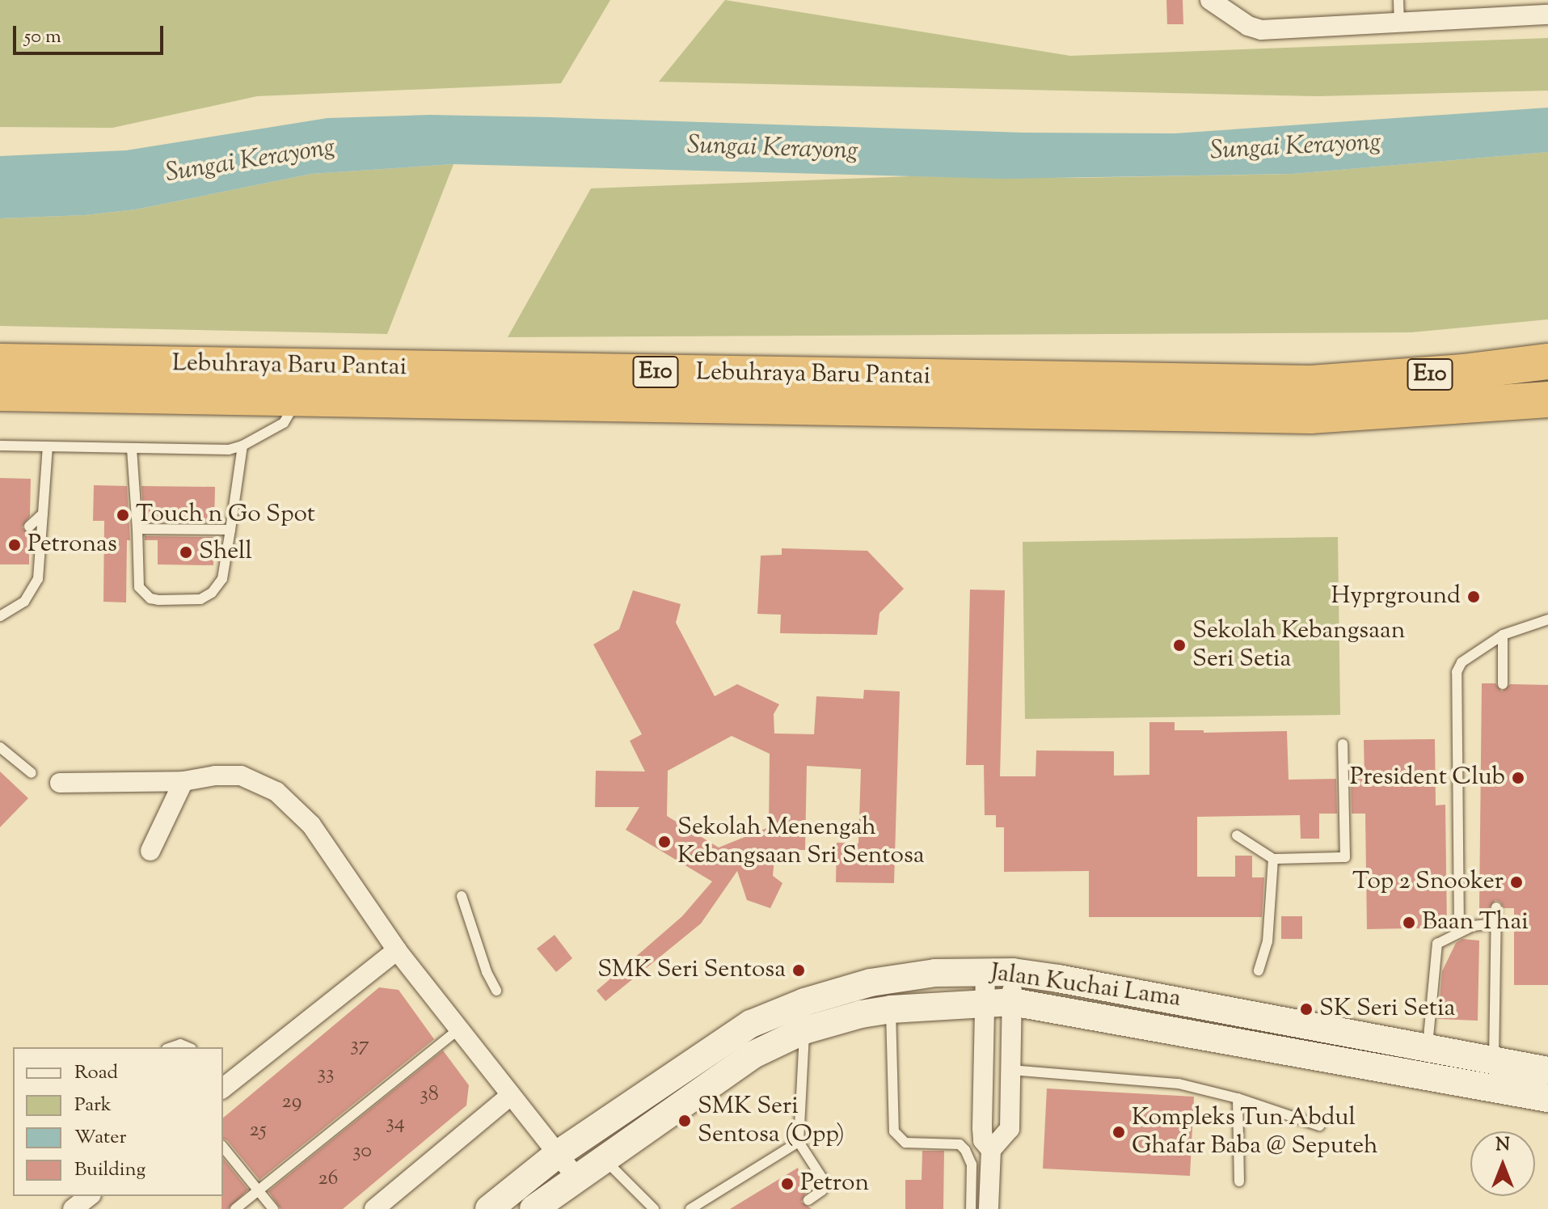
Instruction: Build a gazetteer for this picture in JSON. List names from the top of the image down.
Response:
{
  "streets": {
    "highway": ["Lebuhraya Baru Pantai", "E10"],
    "main road": ["Jalan Kuchai Lama"]
  },
  "water": ["Sungai Kerayong"],
  "places": [
    "Touch n Go Spot",
    "Petronas",
    "Shell",
    "Hyprground",
    "Sekolah Kebangsaan Seri Setia",
    "President Club",
    "Sekolah Menengah Kebangsaan Sri Sentosa",
    "Top 2 Snooker",
    "Baan Thai",
    "SMK Seri Sentosa",
    "SK Seri Setia",
    "SMK Seri Sentosa (Opp)",
    "Kompleks Tun Abdul Ghafar Baba @ Seputeh",
    "Petron"
  ],
  "house_numbers": [
    "37",
    "33",
    "38",
    "29",
    "34",
    "25",
    "30",
    "26"
  ],
  "legend": [
    "Road",
    "Park",
    "Water",
    "Building"
  ],
  "scale_bar": "50 m",
  "north": "top"
}
